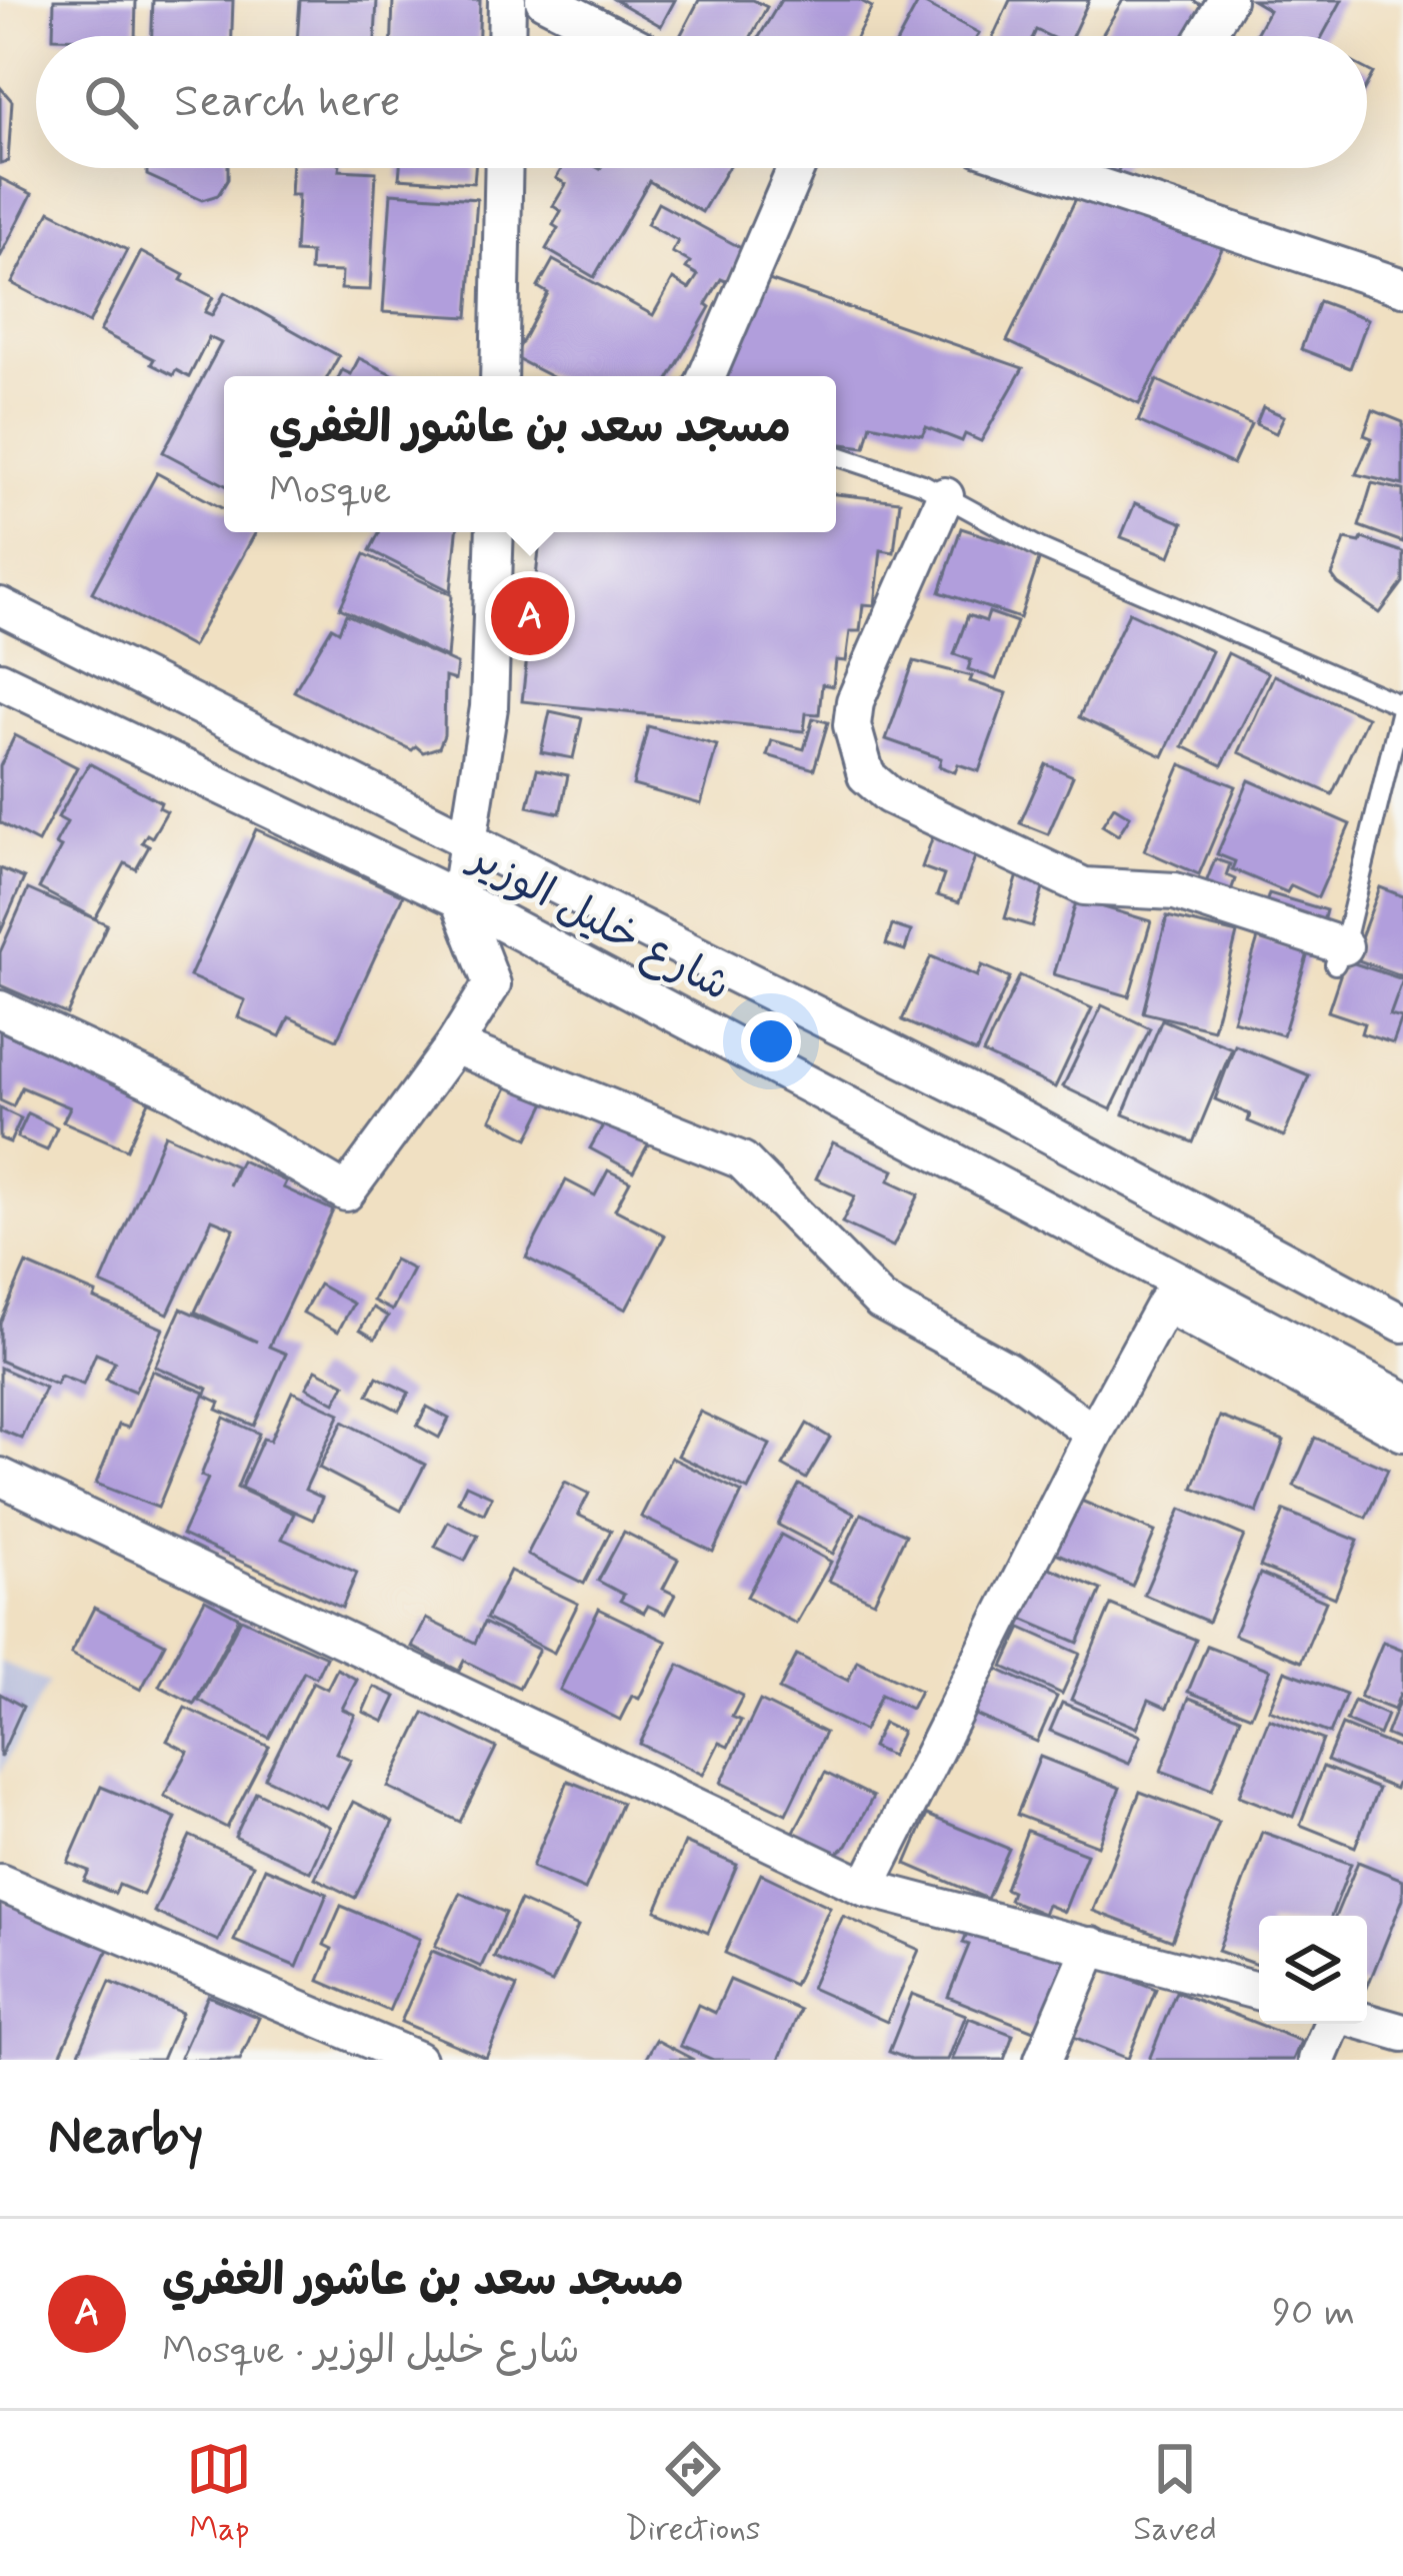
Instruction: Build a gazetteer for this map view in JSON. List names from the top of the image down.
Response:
{
  "streets": {
    "street": ["شارع خليل الوزير"]
  },
  "page": {
    "search": "Search here",
    "popup": ["مسجد سعد بن عاشور الغفري", "Mosque"],
    "pins": "A",
    "heading": "Nearby",
    "list": [
      {
        "mark": "A",
        "name": "مسجد سعد بن عاشور الغفري",
        "note": "Mosque · شارع خليل الوزير",
        "value": "90 m"
      }
    ],
    "nav": ["Map", "Directions", "Saved"]
  }
}
